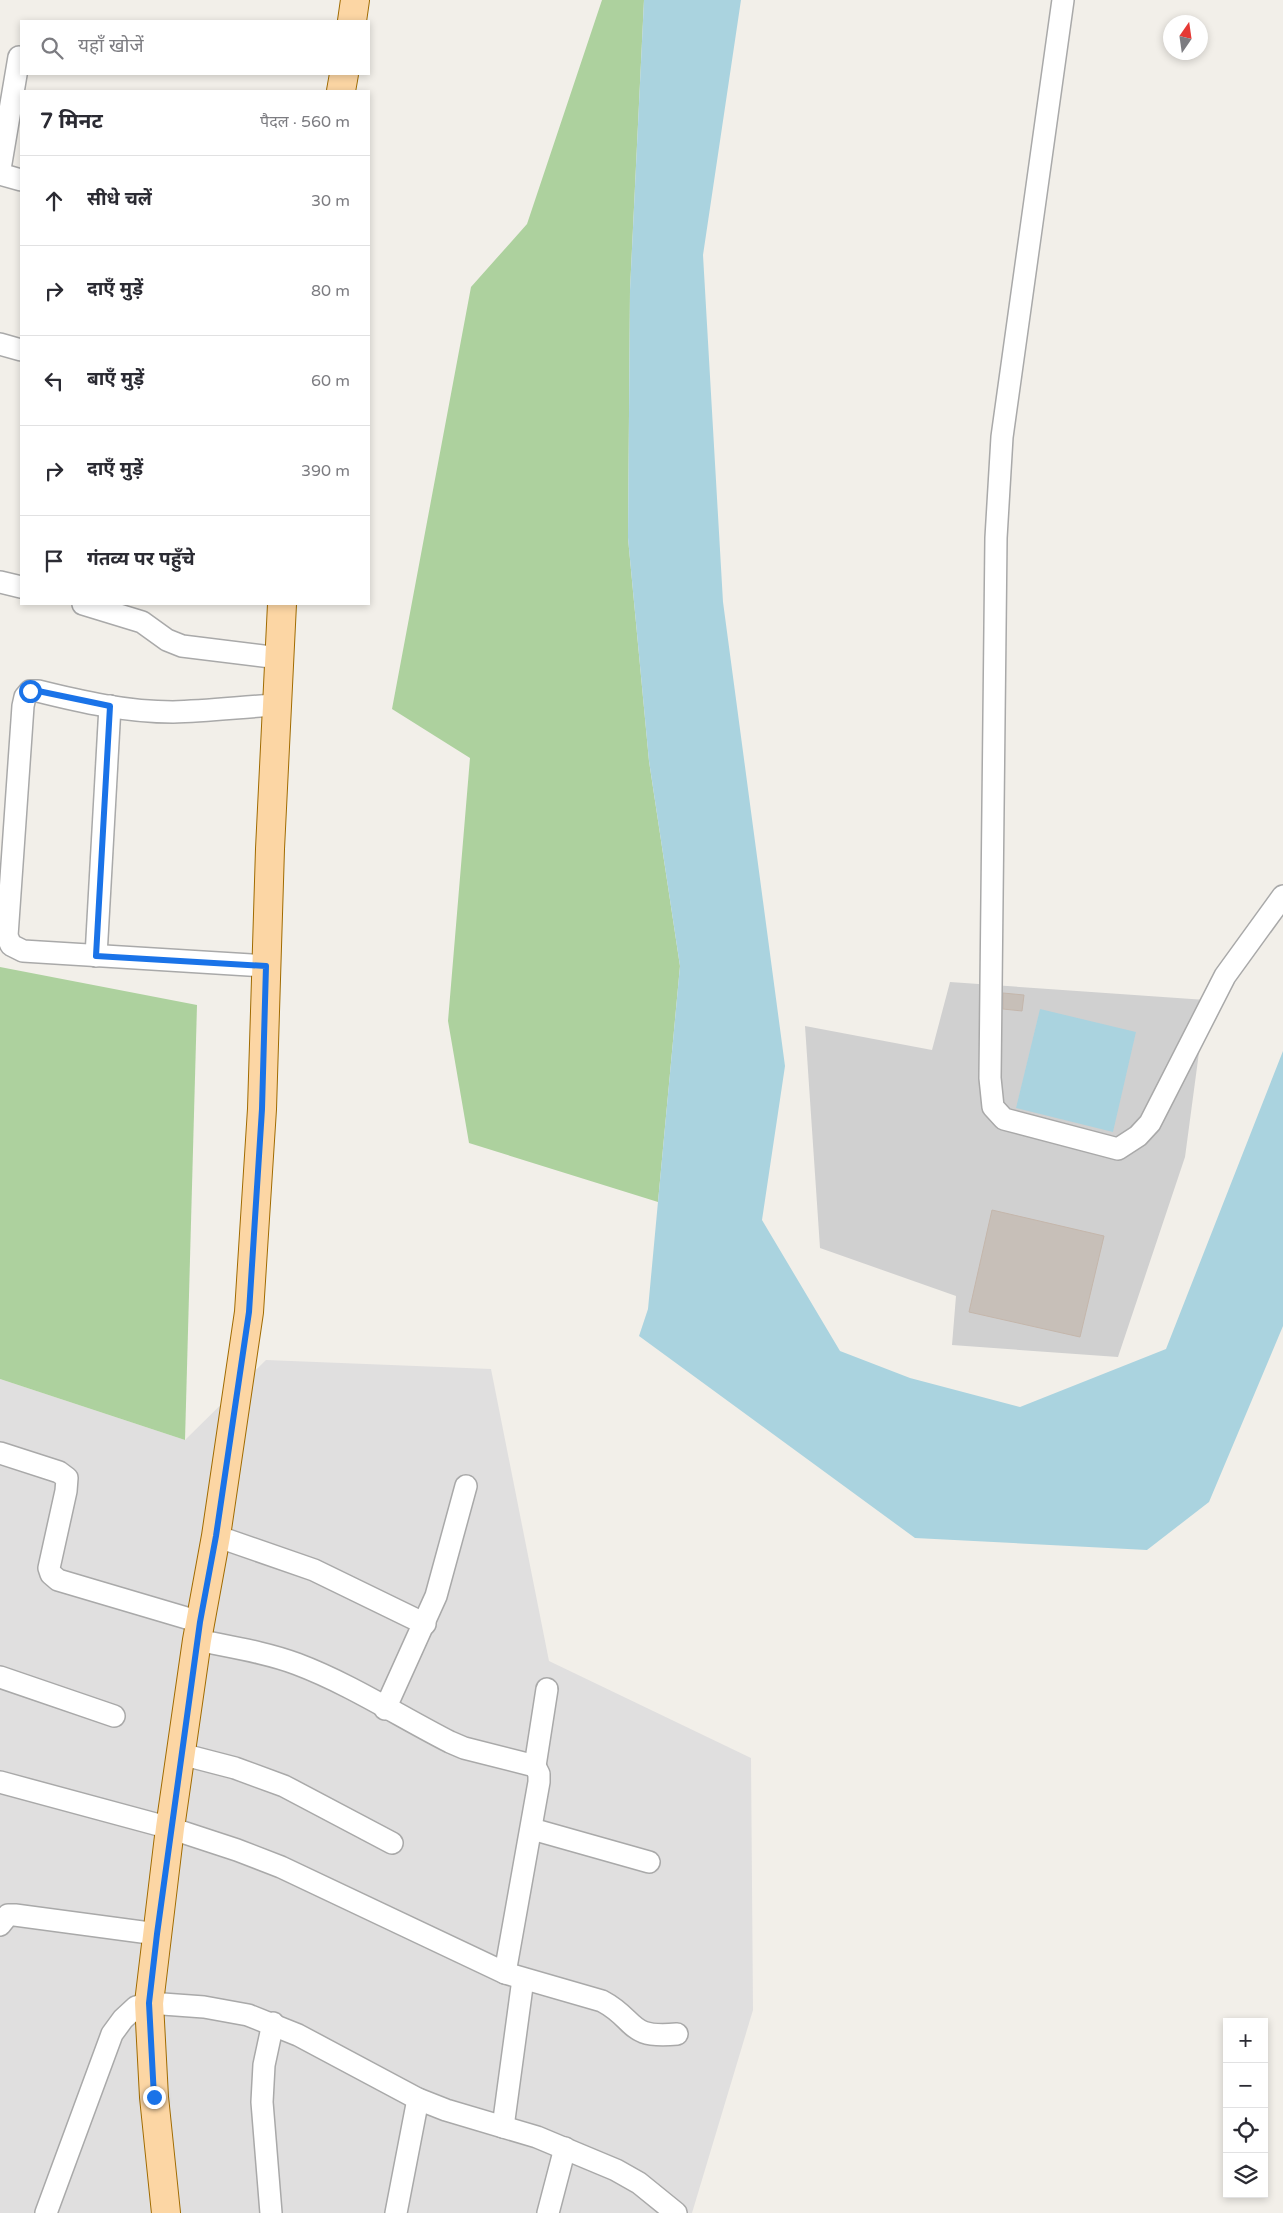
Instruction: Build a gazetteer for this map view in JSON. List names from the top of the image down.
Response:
{
  "north": "top",
  "page": {
    "search": "यहाँ खोजें",
    "heading": ["7 मिनट", "पैदल · 560 m"],
    "list": [
      ["सीधे चलें", "30 m"],
      ["दाएँ मुड़ें", "80 m"],
      ["बाएँ मुड़ें", "60 m"],
      ["दाएँ मुड़ें", "390 m"],
      "गंतव्य पर पहुँचे"
    ],
    "map_buttons": ["+", "−"]
  }
}
